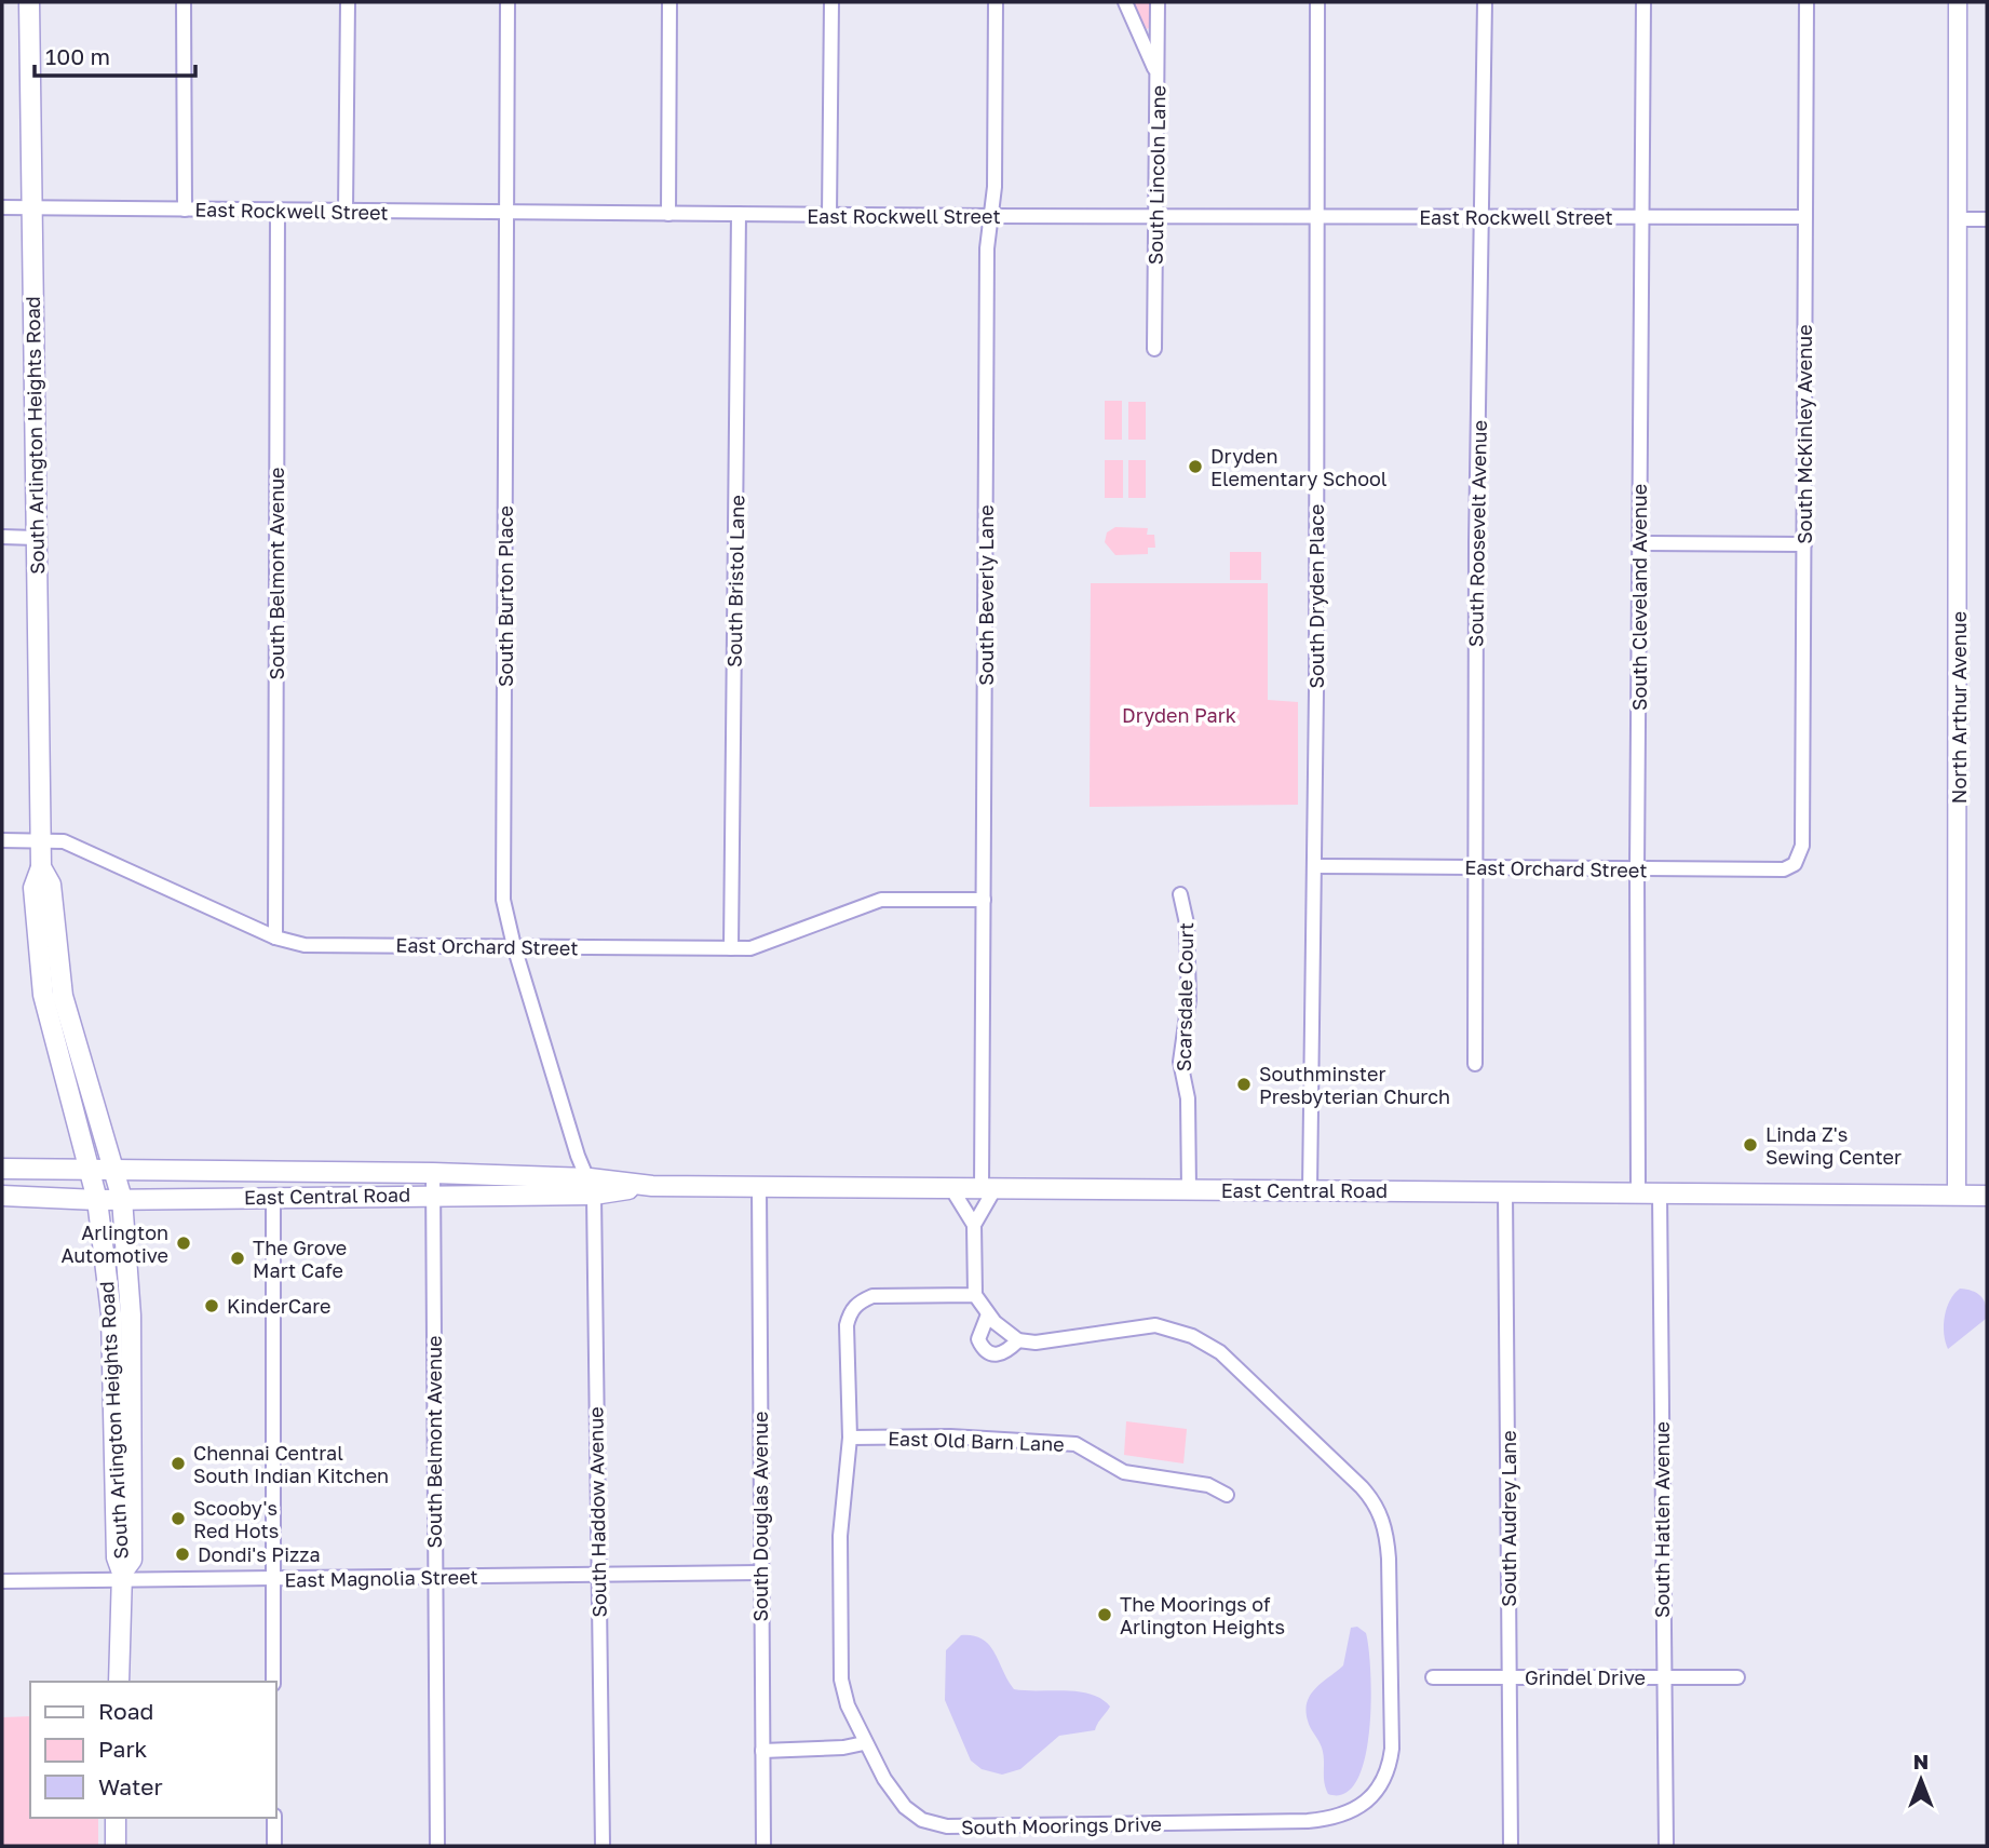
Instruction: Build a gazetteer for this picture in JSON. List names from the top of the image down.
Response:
{
  "streets": {
    "main road": ["South Arlington Heights Road", "East Central Road"],
    "street": [
      "South Lincoln Lane",
      "East Rockwell Street",
      "South McKinley Avenue",
      "South Roosevelt Avenue",
      "South Belmont Avenue",
      "South Bristol Lane",
      "South Beverly Lane",
      "South Burton Place",
      "South Dryden Place",
      "South Cleveland Avenue",
      "North Arthur Avenue",
      "East Orchard Street",
      "Scarsdale Court",
      "East Old Barn Lane",
      "South Haddow Avenue",
      "South Douglas Avenue",
      "South Audrey Lane",
      "South Hatlen Avenue",
      "East Magnolia Street",
      "Grindel Drive",
      "South Moorings Drive"
    ]
  },
  "crossings": [
    ["South Lincoln Lane", "East Rockwell Street"],
    ["East Rockwell Street", "South McKinley Avenue"],
    ["East Rockwell Street", "South Arlington Heights Road"],
    ["East Rockwell Street", "South Roosevelt Avenue"],
    ["East Rockwell Street", "South Belmont Avenue"],
    ["East Rockwell Street", "South Bristol Lane"],
    ["East Rockwell Street", "South Beverly Lane"],
    ["East Rockwell Street", "South Burton Place"],
    ["East Rockwell Street", "South Dryden Place"],
    ["East Rockwell Street", "South Cleveland Avenue"],
    ["South McKinley Avenue", "East Orchard Street"],
    ["South Arlington Heights Road", "East Orchard Street"],
    ["South Arlington Heights Road", "East Central Road"],
    ["South Arlington Heights Road", "East Magnolia Street"],
    ["South Roosevelt Avenue", "East Orchard Street"],
    ["South Belmont Avenue", "East Orchard Street"],
    ["South Belmont Avenue", "East Central Road"],
    ["South Belmont Avenue", "East Magnolia Street"],
    ["South Bristol Lane", "East Orchard Street"],
    ["South Beverly Lane", "East Orchard Street"],
    ["South Beverly Lane", "East Central Road"],
    ["South Burton Place", "East Orchard Street"],
    ["South Burton Place", "East Central Road"],
    ["South Burton Place", "South Haddow Avenue"],
    ["South Dryden Place", "East Orchard Street"],
    ["South Dryden Place", "East Central Road"],
    ["South Cleveland Avenue", "East Orchard Street"],
    ["South Cleveland Avenue", "East Central Road"],
    ["North Arthur Avenue", "East Central Road"],
    ["Scarsdale Court", "East Central Road"],
    ["East Central Road", "South Haddow Avenue"],
    ["East Central Road", "South Douglas Avenue"],
    ["East Central Road", "South Audrey Lane"],
    ["East Central Road", "South Hatlen Avenue"],
    ["East Old Barn Lane", "South Moorings Drive"],
    ["South Haddow Avenue", "East Magnolia Street"],
    ["South Douglas Avenue", "East Magnolia Street"],
    ["South Audrey Lane", "Grindel Drive"],
    ["South Hatlen Avenue", "Grindel Drive"]
  ],
  "parks": ["Dryden Park"],
  "places": [
    "Dryden Elementary School",
    "Southminster Presbyterian Church",
    "Linda Z's Sewing Center",
    "Arlington Automotive",
    "The Grove Mart Cafe",
    "KinderCare",
    "Chennai Central South Indian Kitchen",
    "Scooby's Red Hots",
    "Dondi's Pizza",
    "The Moorings of Arlington Heights"
  ],
  "legend": ["Road", "Park", "Water"],
  "scale_bar": "100 m",
  "north": "top"
}
